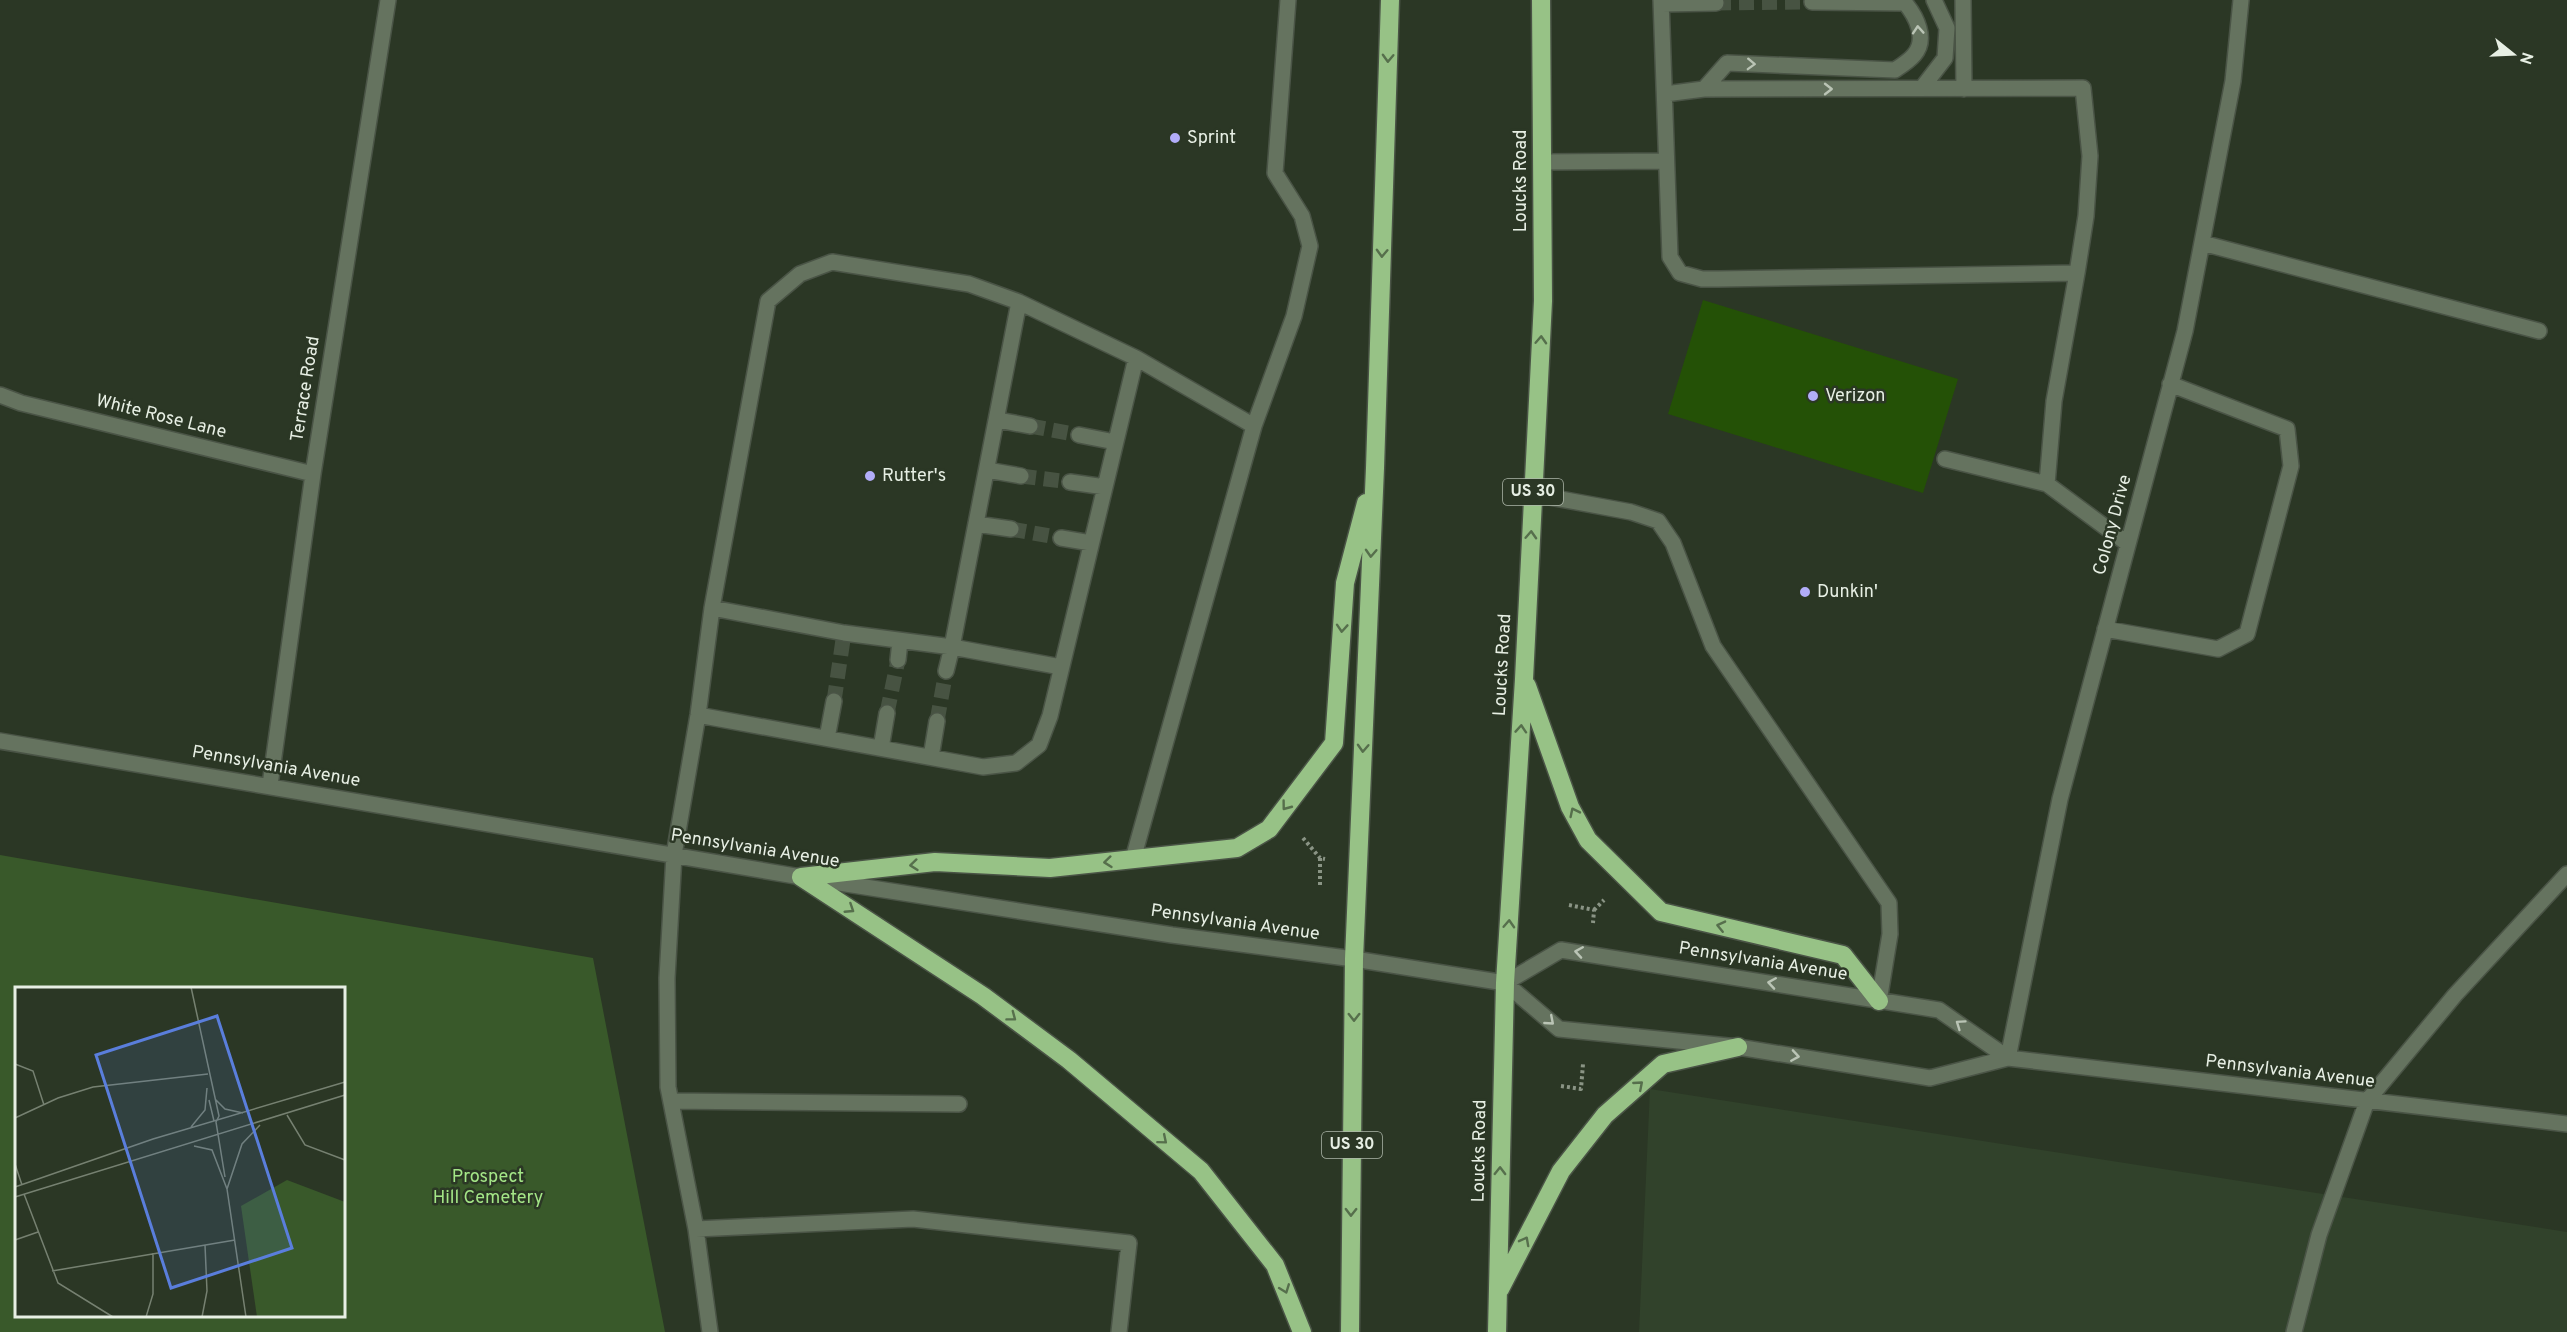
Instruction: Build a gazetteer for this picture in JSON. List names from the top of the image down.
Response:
{
  "streets": {
    "highway": ["Loucks Road", "US 30"],
    "street": [
      "Terrace Road",
      "White Rose Lane",
      "Colony Drive",
      "Pennsylvania Avenue"
    ]
  },
  "crossings": [
    ["Loucks Road", "Pennsylvania Avenue"],
    ["Terrace Road", "White Rose Lane"],
    ["Terrace Road", "Pennsylvania Avenue"],
    ["US 30", "Pennsylvania Avenue"],
    ["Colony Drive", "Pennsylvania Avenue"]
  ],
  "parks": ["Prospect Hill Cemetery"],
  "places": [
    "Sprint",
    "Verizon",
    "Rutter's",
    "Dunkin'"
  ],
  "north": "right"
}
